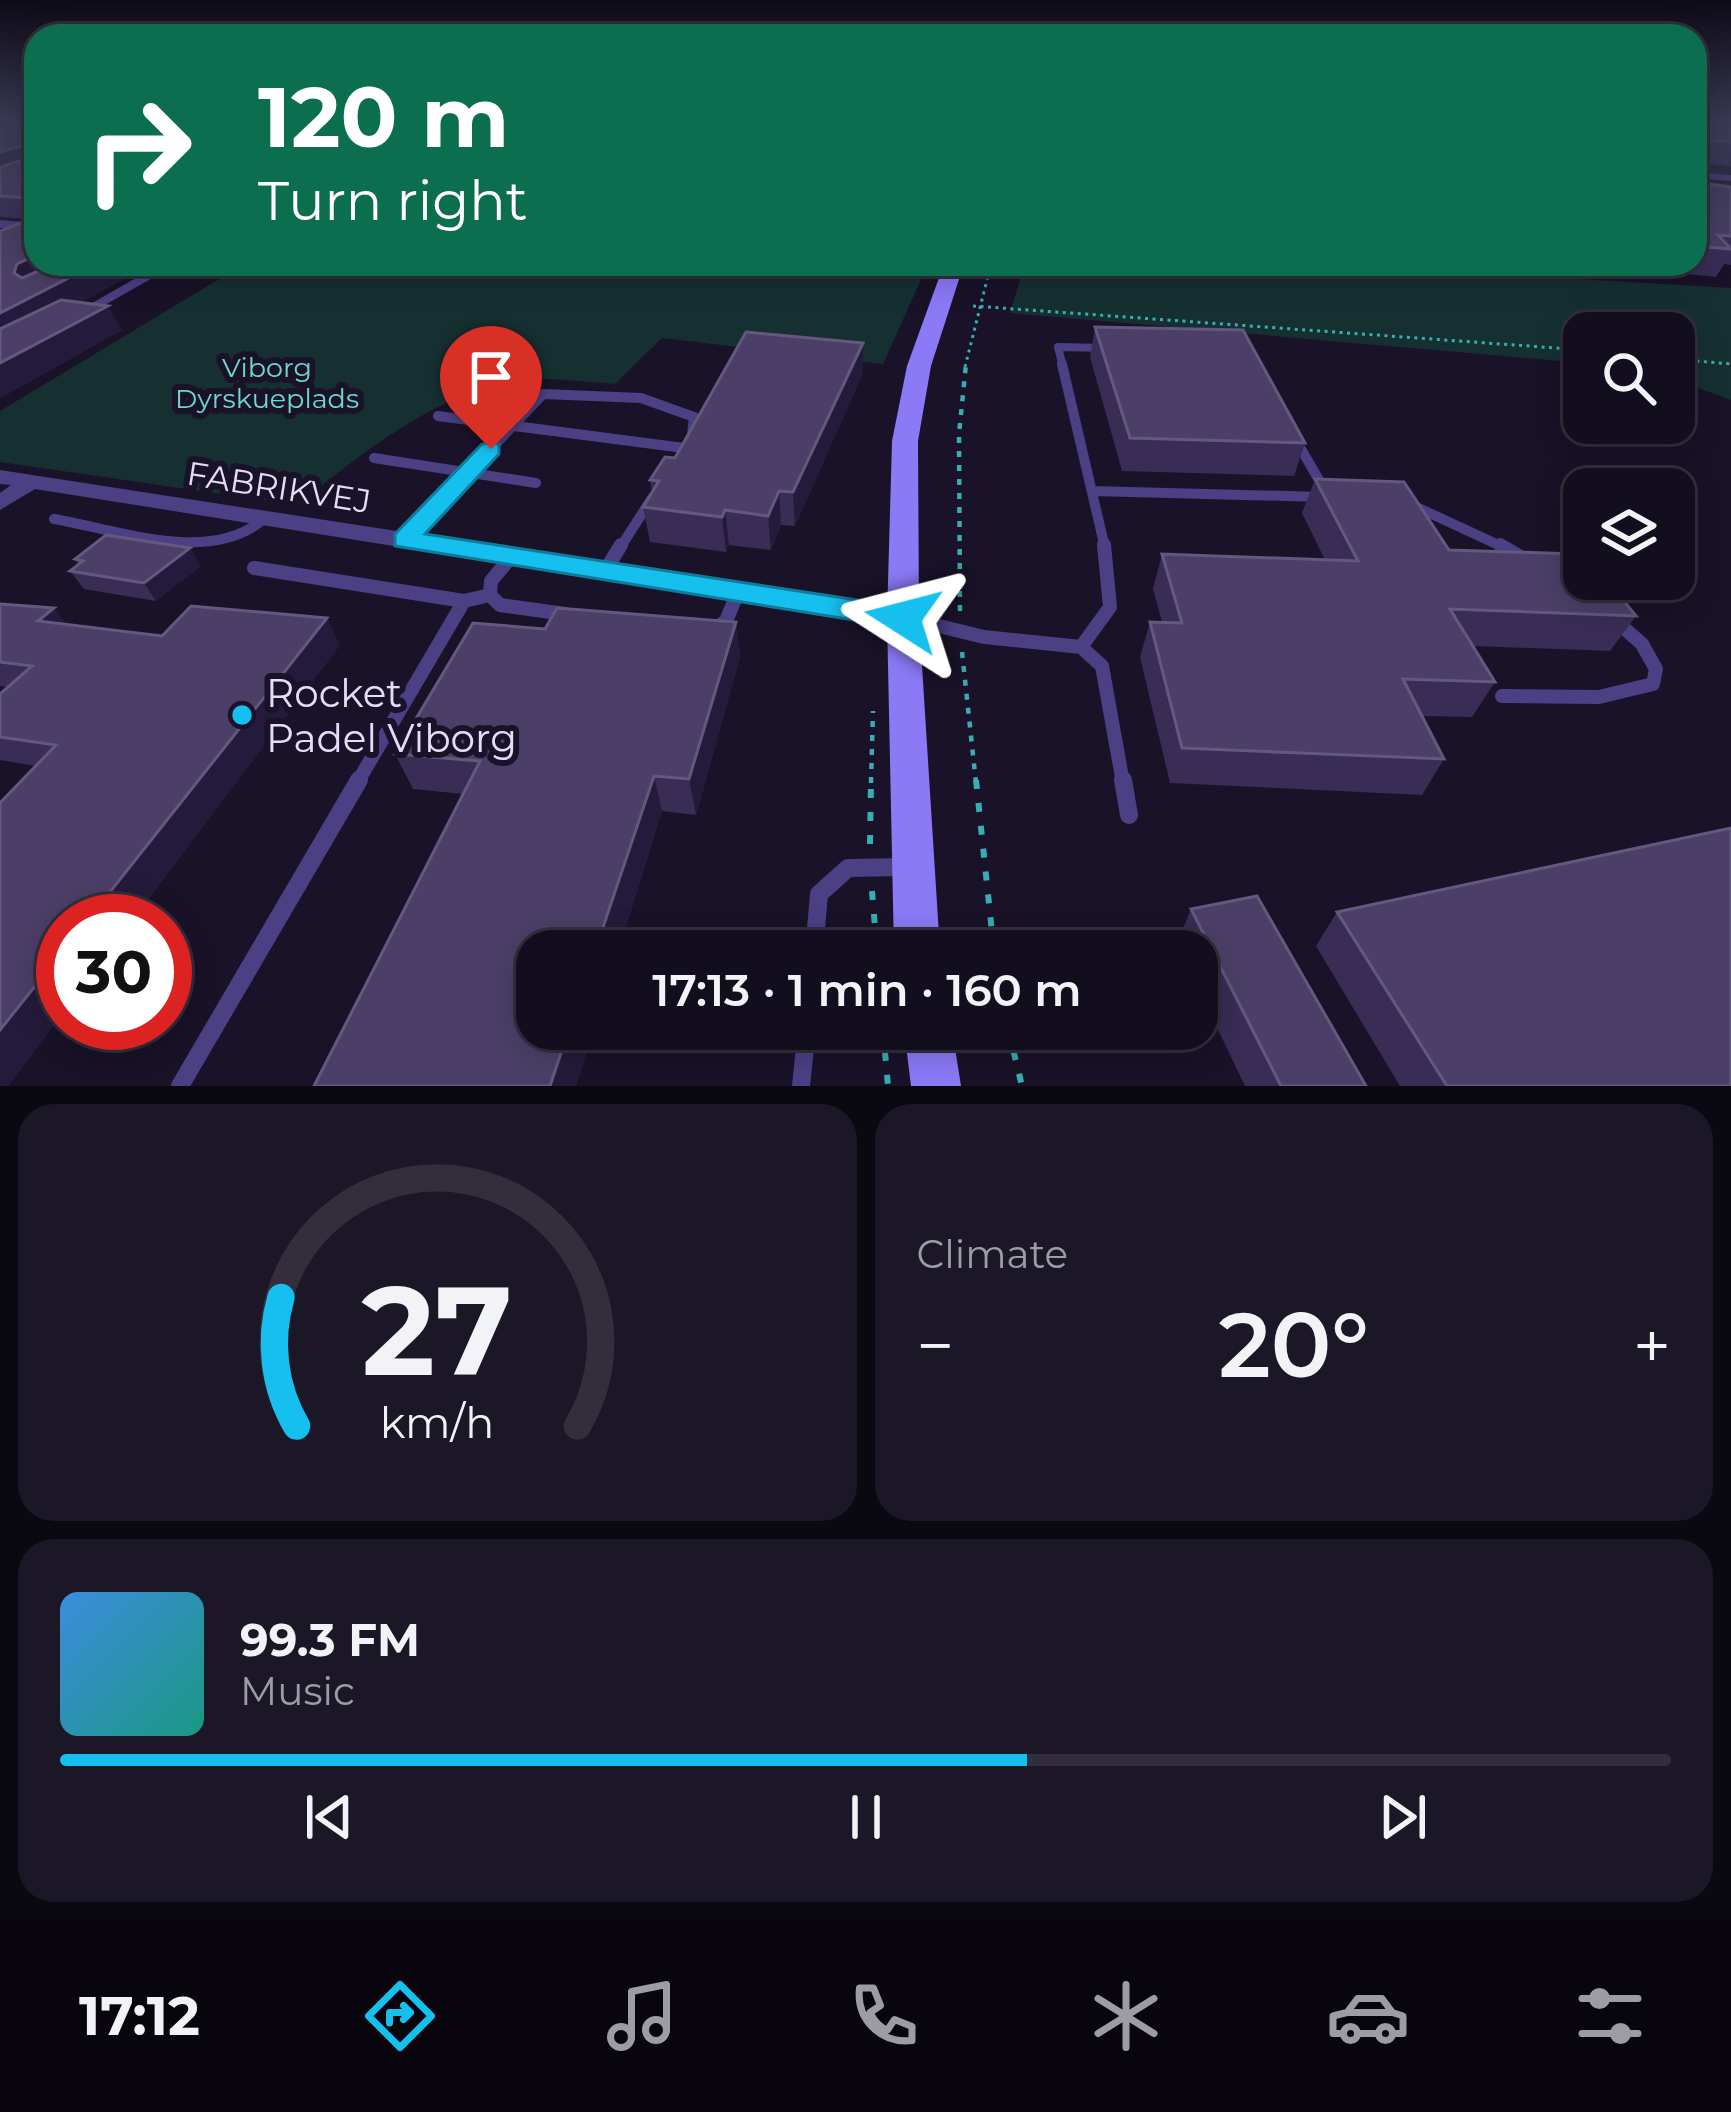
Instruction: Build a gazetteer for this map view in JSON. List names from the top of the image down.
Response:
{
  "streets": {
    "street": ["FABRIKVEJ"]
  },
  "parks": ["Viborg Dyrskueplads"],
  "places": ["Rocket Padel Viborg"],
  "page": {
    "turn": ["120 m", "Turn right"],
    "limit": "30",
    "trip": "17:13 · 1 min · 160 m",
    "tile": "Climate",
    "heat": ["−", "20°", "+"],
    "song": ["99.3 FM", "Music"],
    "tabs": "17:12",
    "gauge": ["27", "km/h"]
  }
}
